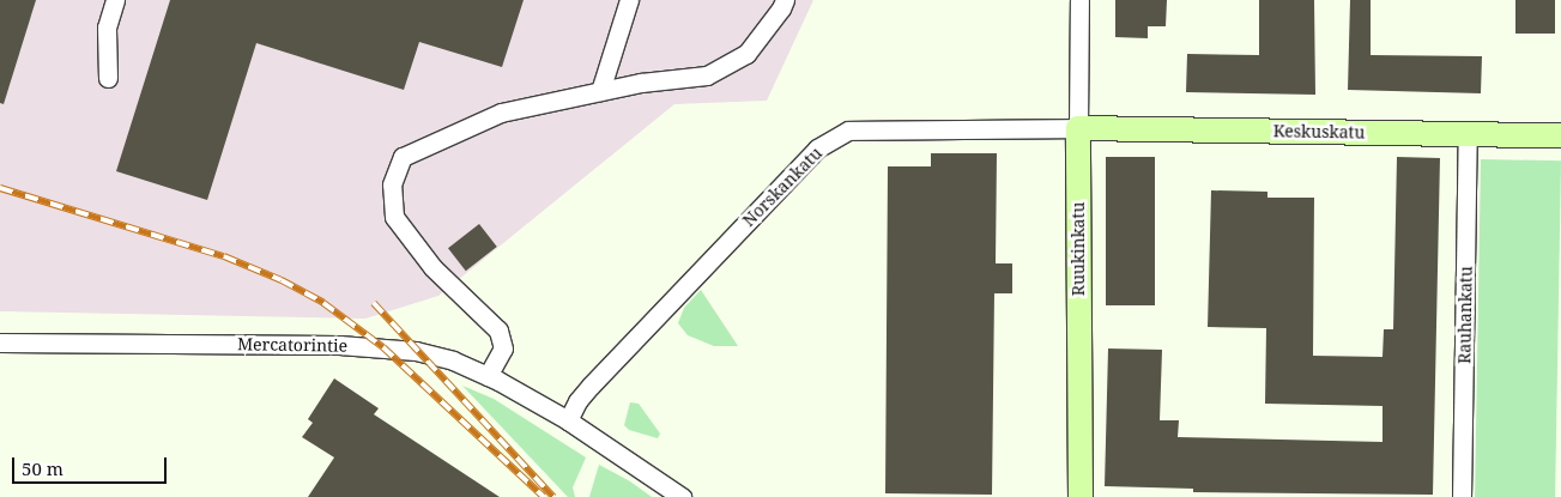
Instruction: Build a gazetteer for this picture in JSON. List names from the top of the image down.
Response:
{
  "streets": {
    "main road": ["Keskuskatu", "Ruukinkatu"],
    "street": ["Norskankatu", "Rauhankatu", "Mercatorintie"]
  },
  "crossings": [
    ["Keskuskatu", "Norskankatu"],
    ["Keskuskatu", "Ruukinkatu"],
    ["Keskuskatu", "Rauhankatu"],
    ["Norskankatu", "Ruukinkatu"],
    ["Norskankatu", "Mercatorintie"]
  ],
  "scale_bar": "50 m"
}
